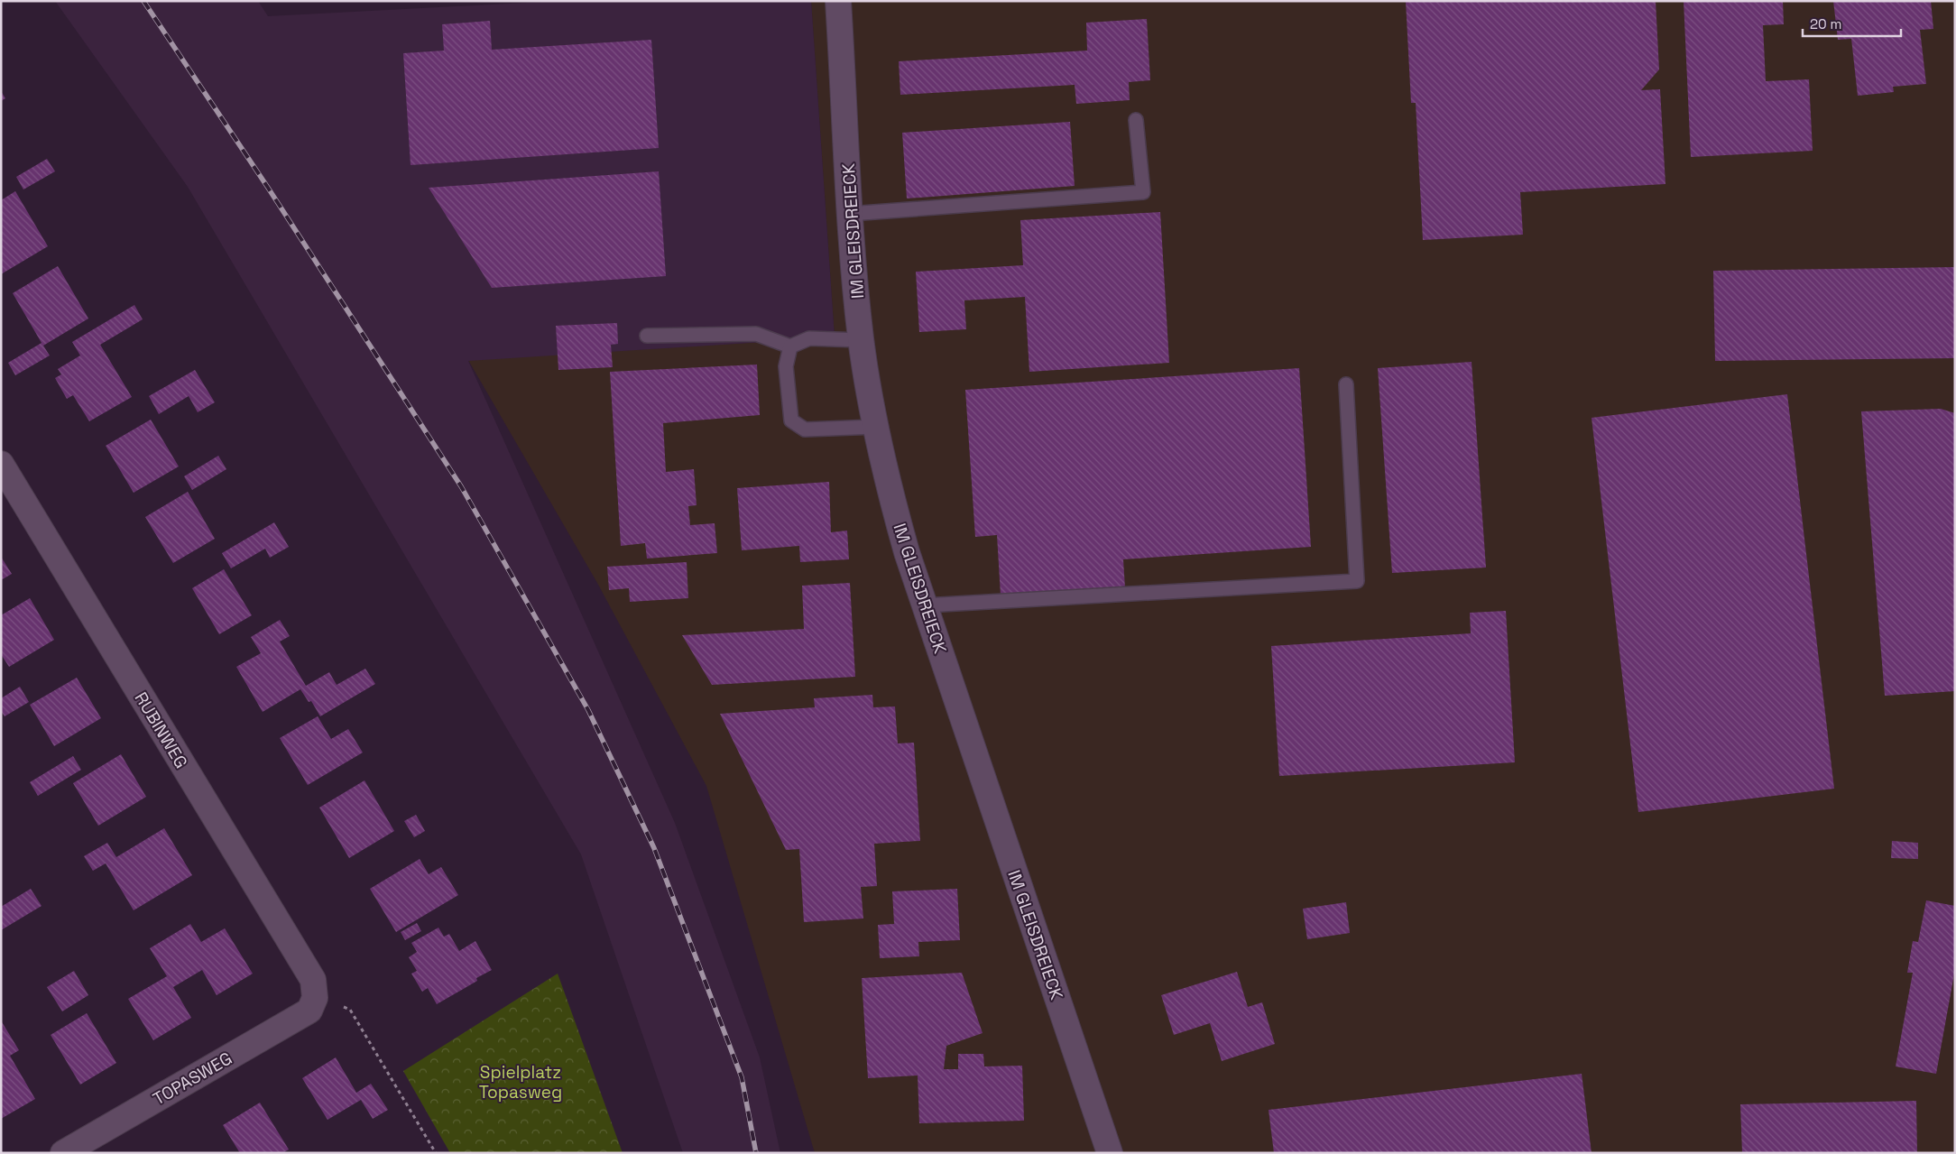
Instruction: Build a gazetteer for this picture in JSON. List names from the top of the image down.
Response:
{
  "streets": {
    "street": ["IM GLEISDREIECK", "RUBINWEG", "TOPASWEG"]
  },
  "crossings": [
    ["RUBINWEG", "TOPASWEG"]
  ],
  "parks": ["Spielplatz Topasweg"],
  "scale_bar": "20 m"
}
